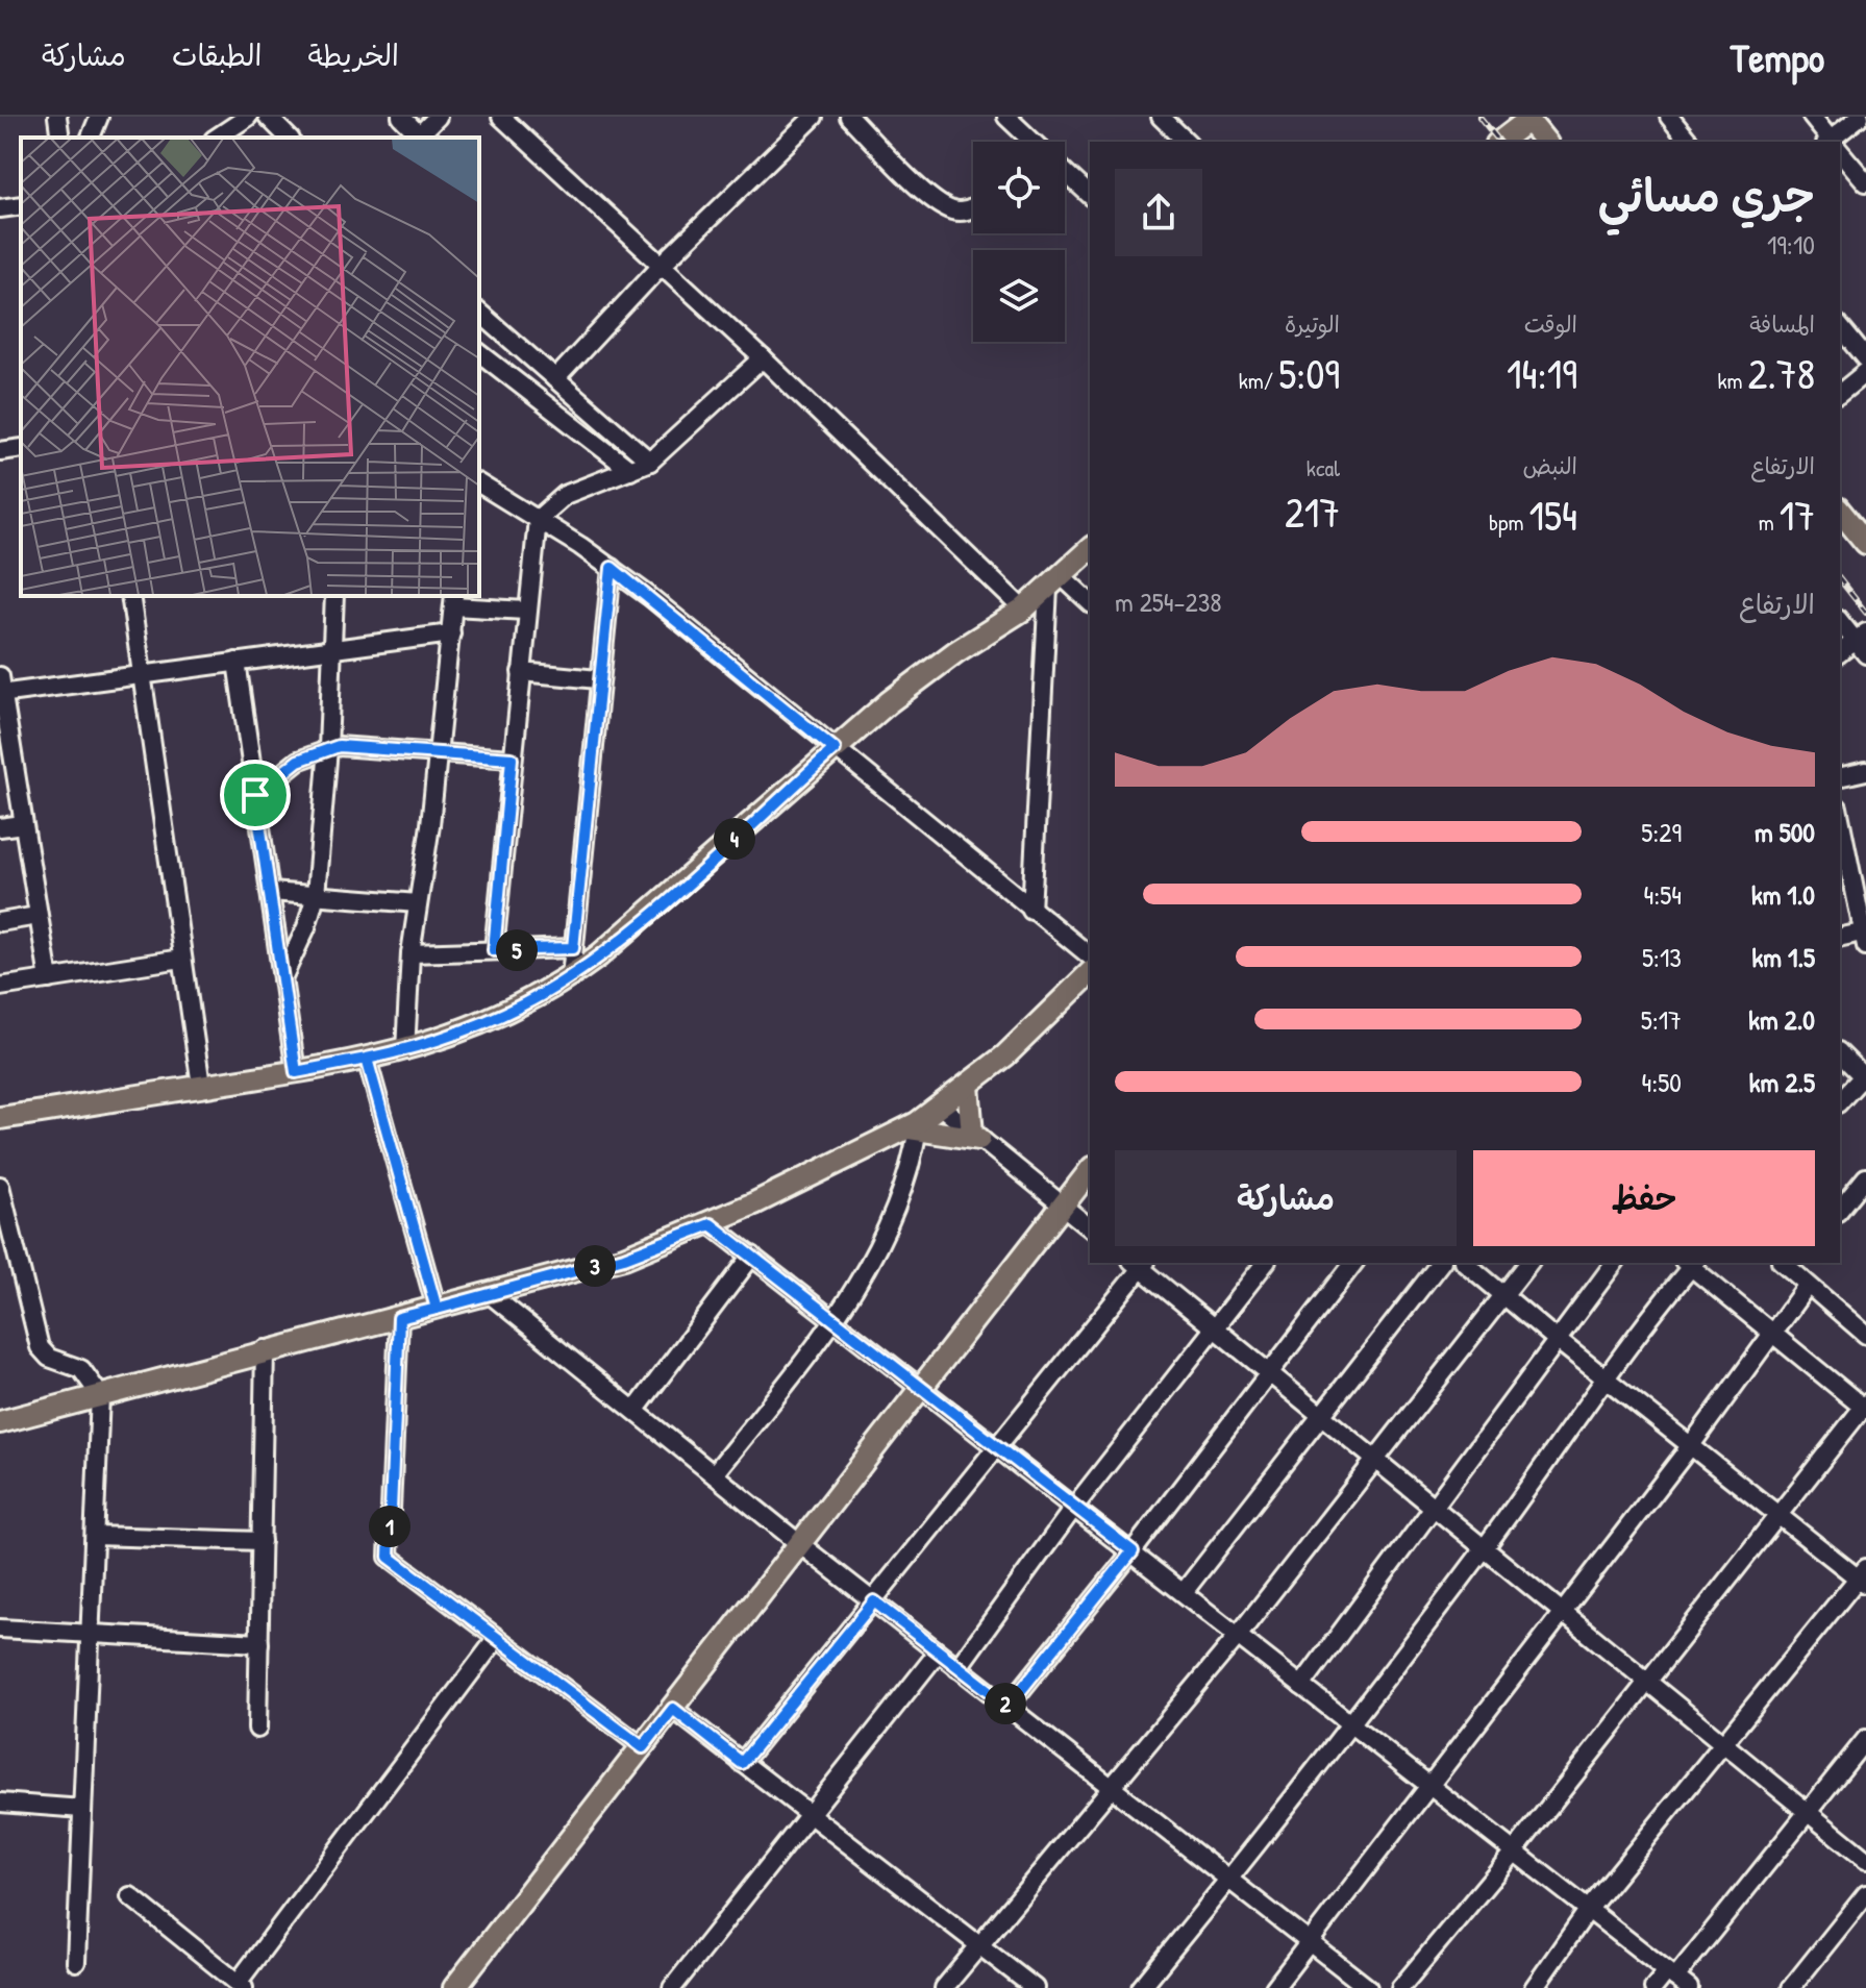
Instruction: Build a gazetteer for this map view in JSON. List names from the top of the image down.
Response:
{
  "page": {
    "header": "Tempo",
    "nav": ["الخريطة", "الطبقات", "مشاركة"],
    "heading": ["جري مسائي", "19:10"],
    "stats": [
      ["المسافة", "2.78 km"],
      ["الوقت", "14:19"],
      ["الوتيرة", "5:09 /km"],
      ["الارتفاع", "17 m"],
      ["النبض", "154 bpm"],
      ["kcal", "217"]
    ],
    "chart": ["الارتفاع", "238–254 m"],
    "list": [
      {
        "name": "500 m",
        "note": "5:29"
      },
      {
        "name": "1.0 km",
        "note": "4:54"
      },
      {
        "name": "1.5 km",
        "note": "5:13"
      },
      {
        "name": "2.0 km",
        "note": "5:17"
      },
      {
        "name": "2.5 km",
        "note": "4:50"
      }
    ],
    "pins": [
      "4",
      "5",
      "3",
      "1",
      "2"
    ],
    "buttons": ["حفظ", "مشاركة"]
  }
}
